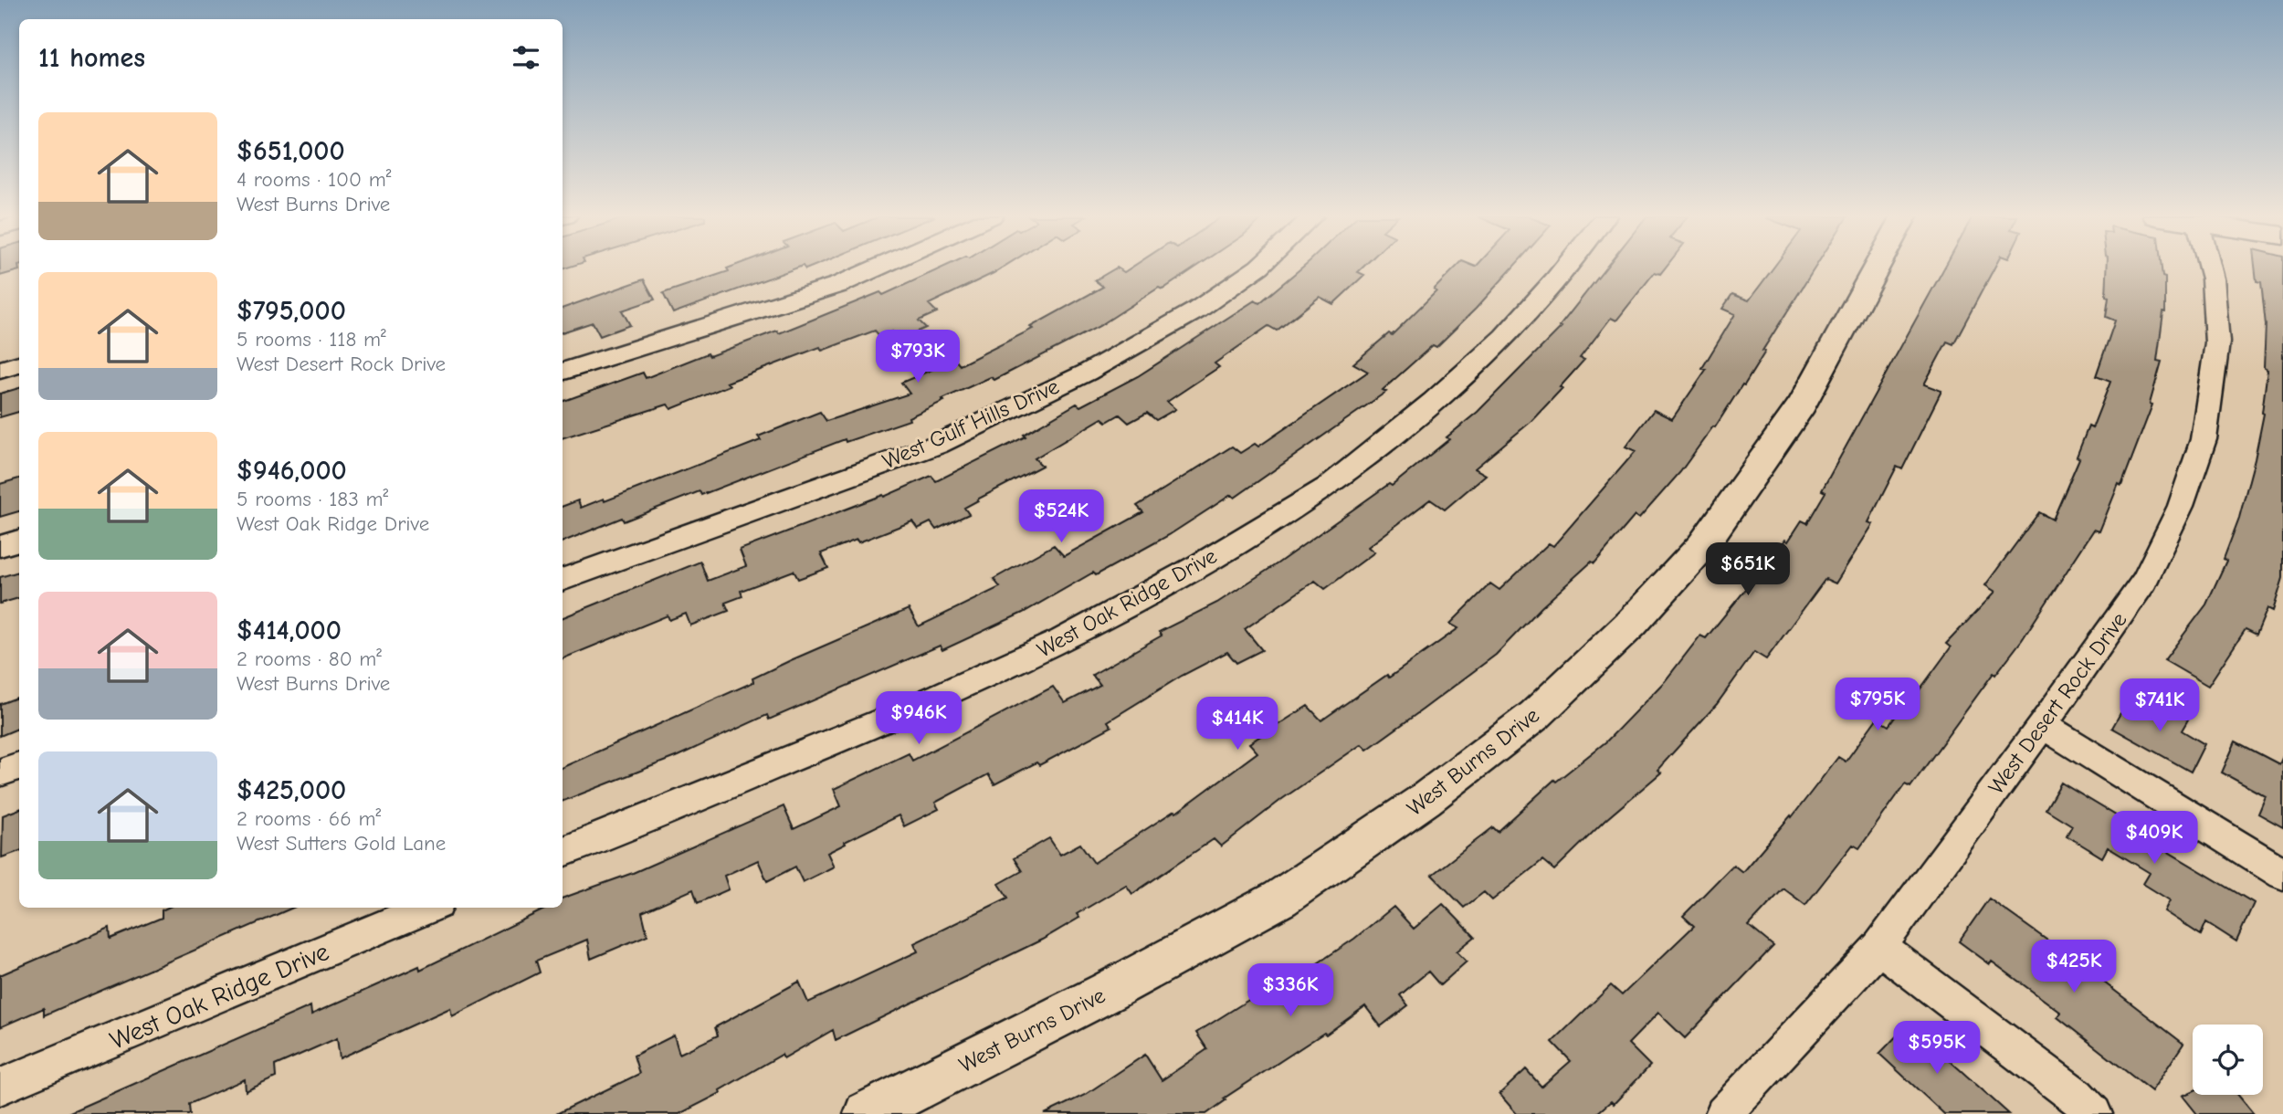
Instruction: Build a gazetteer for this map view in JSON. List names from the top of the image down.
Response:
{
  "streets": {
    "street": [
      "West Gulf Hills Drive",
      "West Oak Ridge Drive",
      "West Desert Rock Drive",
      "West Burns Drive"
    ]
  },
  "page": {
    "heading": "11 homes",
    "list": [
      {
        "name": "$651,000",
        "note": "4 rooms · 100 m² · West Burns Drive"
      },
      {
        "name": "$795,000",
        "note": "5 rooms · 118 m² · West Desert Rock Drive"
      },
      {
        "name": "$946,000",
        "note": "5 rooms · 183 m² · West Oak Ridge Drive"
      },
      {
        "name": "$414,000",
        "note": "2 rooms · 80 m² · West Burns Drive"
      },
      {
        "name": "$425,000",
        "note": "2 rooms · 66 m² · West Sutters Gold Lane"
      }
    ],
    "price": [
      "$793K",
      "$524K",
      "$651K",
      "$795K",
      "$741K",
      "$946K",
      "$414K",
      "$409K",
      "$425K",
      "$336K",
      "$595K"
    ]
  }
}
